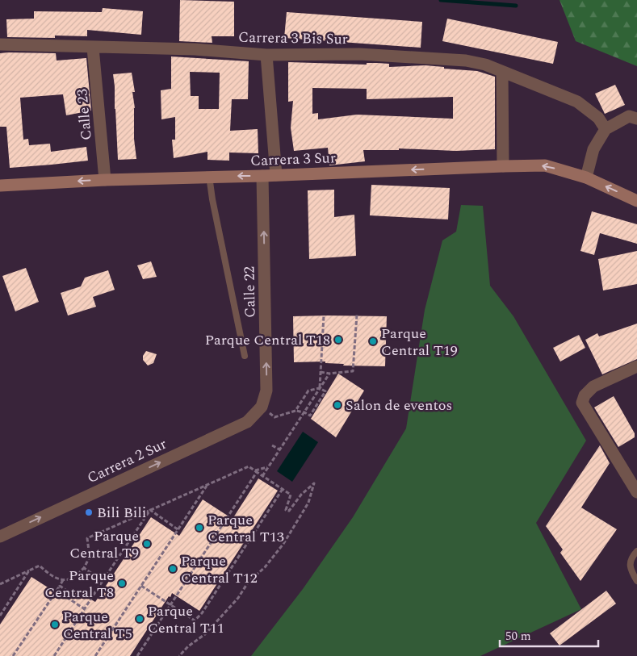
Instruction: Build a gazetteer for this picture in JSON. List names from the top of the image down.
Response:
{
  "streets": {
    "street": [
      "Carrera 3 Bis Sur",
      "Calle 23",
      "Carrera 3 Sur",
      "Calle 22",
      "Carrera 2 Sur"
    ]
  },
  "crossings": [
    ["Carrera 3 Bis Sur", "Calle 23"],
    ["Calle 23", "Carrera 3 Sur"],
    ["Carrera 3 Sur", "Calle 22"],
    ["Calle 22", "Carrera 2 Sur"]
  ],
  "one_way": ["Carrera 3 Sur", "Calle 22", "Carrera 2 Sur"],
  "places": [
    "Parque Central T18",
    "Parque Central T19",
    "Salon de eventos",
    "Bili Bili",
    "Parque Central T13",
    "Parque Central T9",
    "Parque Central T12",
    "Parque Central T8",
    "Parque Central T11",
    "Parque Central T5"
  ],
  "scale_bar": "50 m"
}
